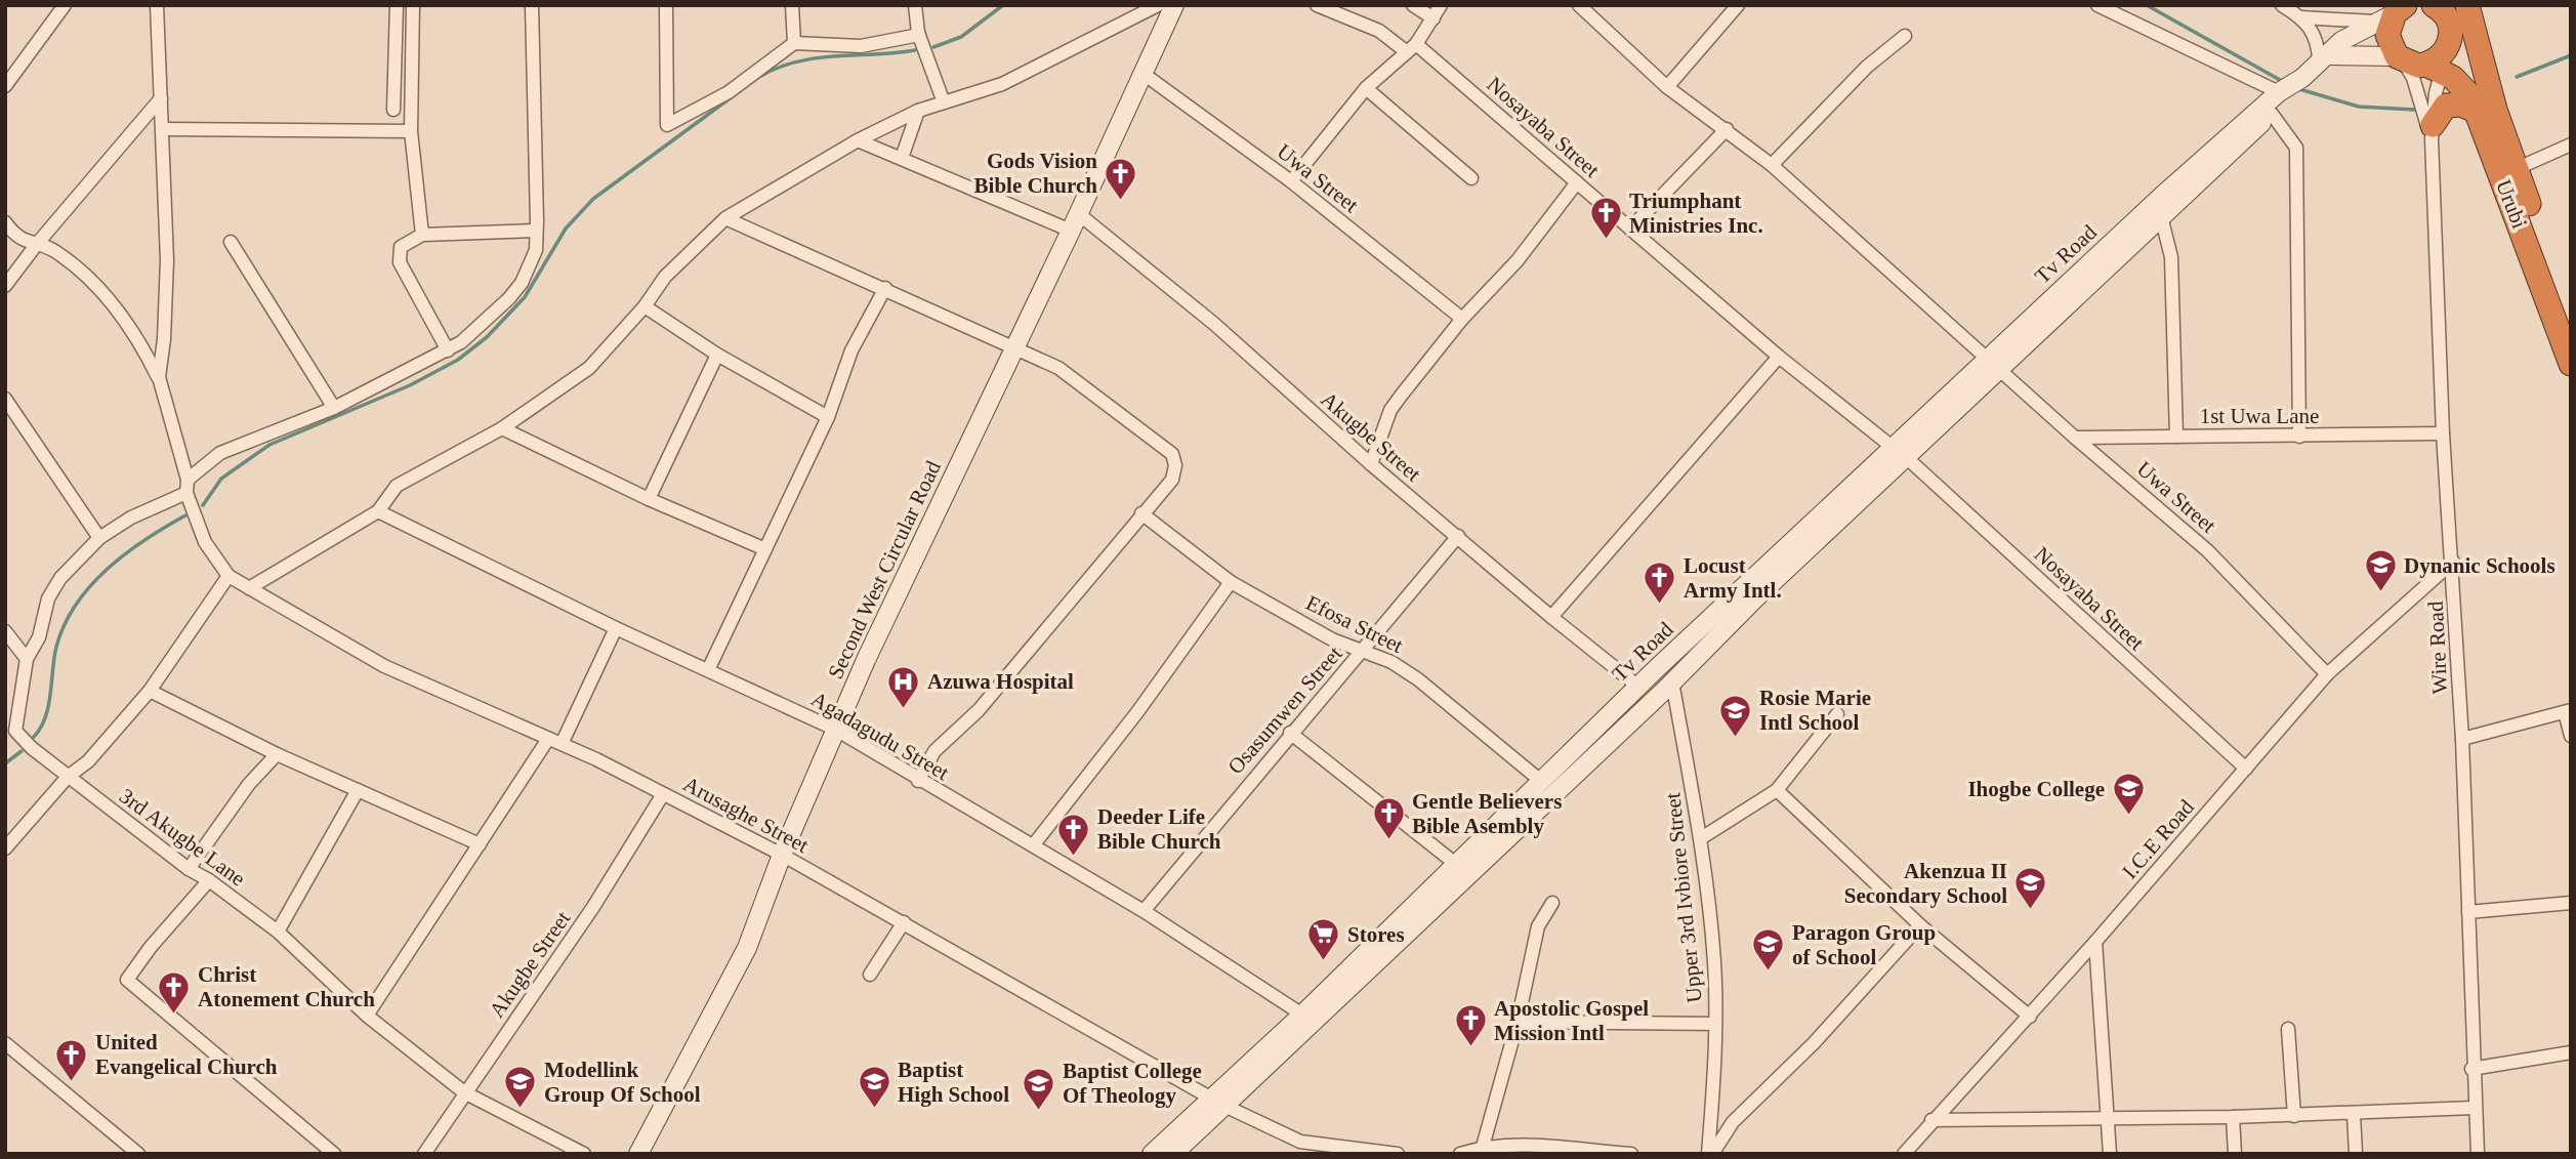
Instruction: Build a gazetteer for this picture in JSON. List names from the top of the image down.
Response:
{
  "streets": {
    "highway": ["Urubi"],
    "street": [
      "Nosayaba Street",
      "Uwa Street",
      "Tv Road",
      "1st Uwa Lane",
      "Akugbe Street",
      "Second West Circular Road",
      "Efosa Street",
      "Wire Road",
      "Osasumwen Street",
      "Agadagudu Street",
      "Arusaghe Street",
      "3rd Akugbe Lane",
      "I.C.E Road",
      "Upper 3rd Ivbiore Street"
    ]
  },
  "crossings": [
    ["Nosayaba Street", "Tv Road"],
    ["Nosayaba Street", "I.C.E Road"],
    ["Uwa Street", "Tv Road"],
    ["Uwa Street", "1st Uwa Lane"],
    ["Uwa Street", "Second West Circular Road"],
    ["Uwa Street", "I.C.E Road"],
    ["Urubi", "Wire Road"],
    ["Tv Road", "Akugbe Street"],
    ["Tv Road", "Efosa Street"],
    ["Tv Road", "Agadagudu Street"],
    ["Tv Road", "Arusaghe Street"],
    ["Tv Road", "Upper 3rd Ivbiore Street"],
    ["1st Uwa Lane", "Wire Road"],
    ["Akugbe Street", "Second West Circular Road"],
    ["Akugbe Street", "Osasumwen Street"],
    ["Akugbe Street", "Arusaghe Street"],
    ["Akugbe Street", "3rd Akugbe Lane"],
    ["Second West Circular Road", "Agadagudu Street"],
    ["Second West Circular Road", "Arusaghe Street"],
    ["Efosa Street", "Osasumwen Street"],
    ["Wire Road", "I.C.E Road"],
    ["Osasumwen Street", "Agadagudu Street"]
  ],
  "places": {
    "church": [
      "Gods Vision Bible Church",
      "Triumphant Ministries Inc.",
      "Locust Army Intl.",
      "Gentle Believers Bible Asembly",
      "Deeder Life Bible Church",
      "Christ Atonement Church",
      "Apostolic Gospel Mission Intl",
      "United Evangelical Church"
    ],
    "school or university": [
      "Dynanic Schools",
      "Rosie Marie Intl School",
      "Ihogbe College",
      "Akenzua II Secondary School",
      "Paragon Group of School",
      "Modellink Group Of School",
      "Baptist High School",
      "Baptist College Of Theology"
    ],
    "hospital": ["Azuwa Hospital"],
    "supermarket": ["Stores"]
  }
}
